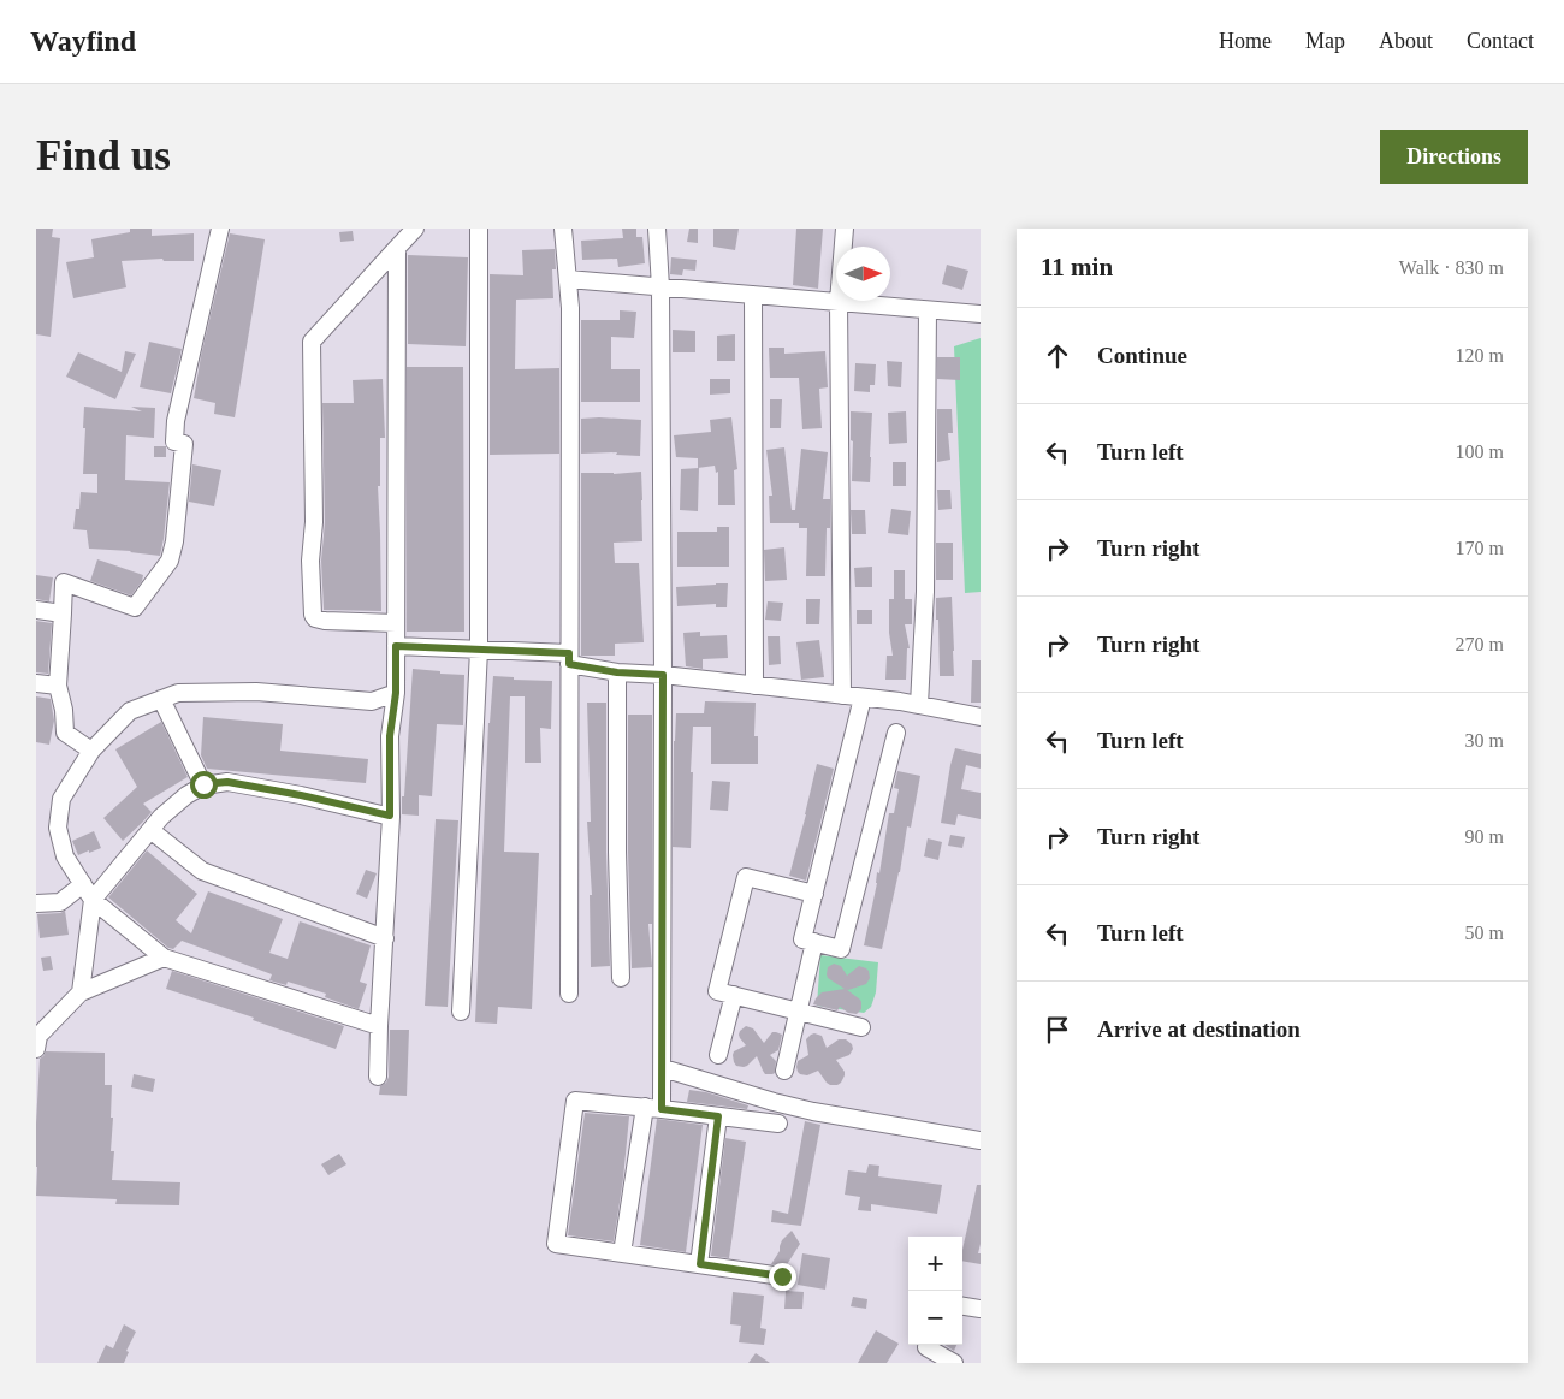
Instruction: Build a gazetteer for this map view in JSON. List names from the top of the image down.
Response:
{
  "north": "right",
  "page": {
    "header": "Wayfind",
    "nav": [
      "Home",
      "Map",
      "About",
      "Contact"
    ],
    "buttons": "Directions",
    "title": "Find us",
    "heading": ["11 min", "Walk · 830 m"],
    "list": [
      ["Continue", "120 m"],
      ["Turn left", "100 m"],
      ["Turn right", "170 m"],
      ["Turn right", "270 m"],
      ["Turn left", "30 m"],
      ["Turn right", "90 m"],
      ["Turn left", "50 m"],
      "Arrive at destination"
    ],
    "map_buttons": ["+", "−"]
  }
}
